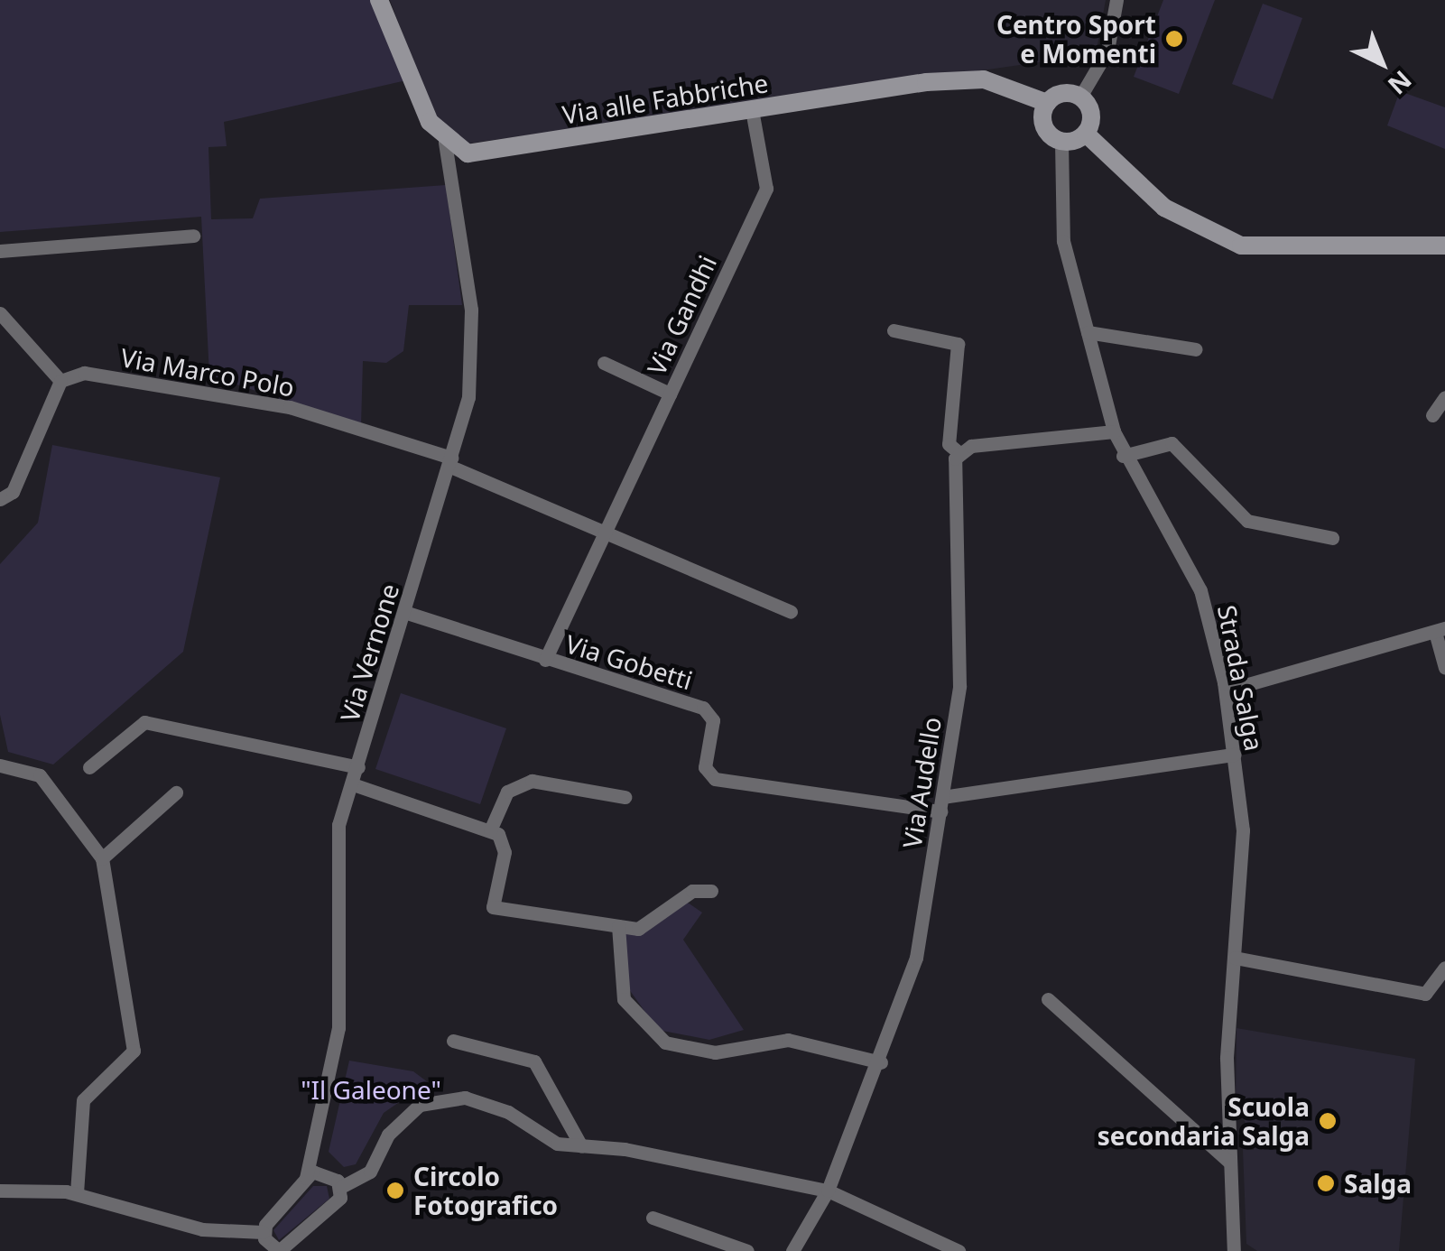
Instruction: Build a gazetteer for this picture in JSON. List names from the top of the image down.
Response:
{
  "streets": {
    "street": [
      "Via alle Fabbriche",
      "Via Gandhi",
      "Via Marco Polo",
      "Via Vernone",
      "Via Gobetti",
      "Strada Salga",
      "Via Audello"
    ]
  },
  "crossings": [
    ["Via alle Fabbriche", "Via Gandhi"],
    ["Via alle Fabbriche", "Via Vernone"],
    ["Via alle Fabbriche", "Strada Salga"],
    ["Via Gandhi", "Via Gobetti"],
    ["Via Marco Polo", "Via Vernone"],
    ["Via Vernone", "Via Gobetti"],
    ["Via Gobetti", "Via Audello"]
  ],
  "parks": ["\"Il Galeone\""],
  "places": [
    "Centro Sport e Momenti",
    "Scuola secondaria Salga",
    "Salga",
    "Circolo Fotografico"
  ],
  "north": "bottom right"
}
